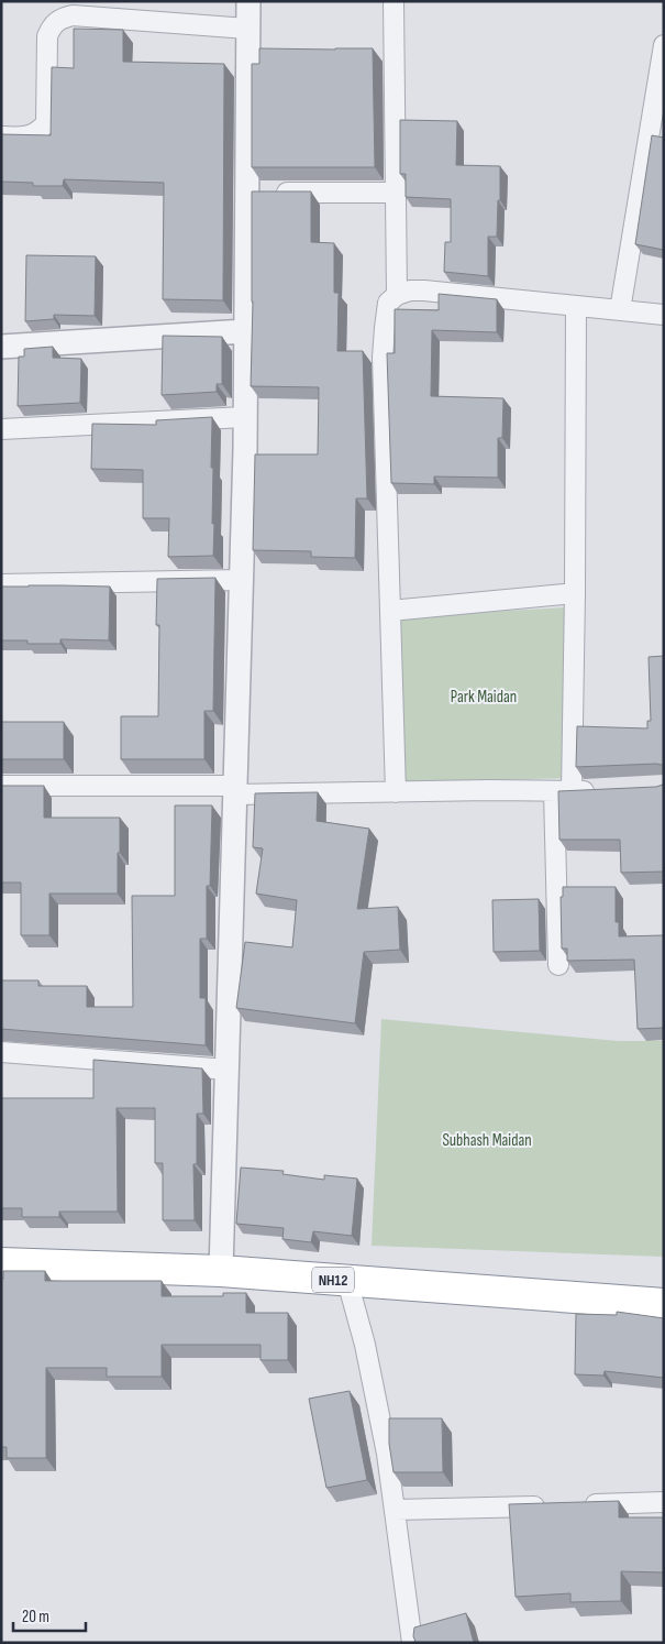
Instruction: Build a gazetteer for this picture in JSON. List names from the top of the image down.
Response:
{
  "streets": {
    "highway": ["NH12"]
  },
  "parks": ["Park Maidan", "Subhash Maidan"],
  "scale_bar": "20 m"
}
